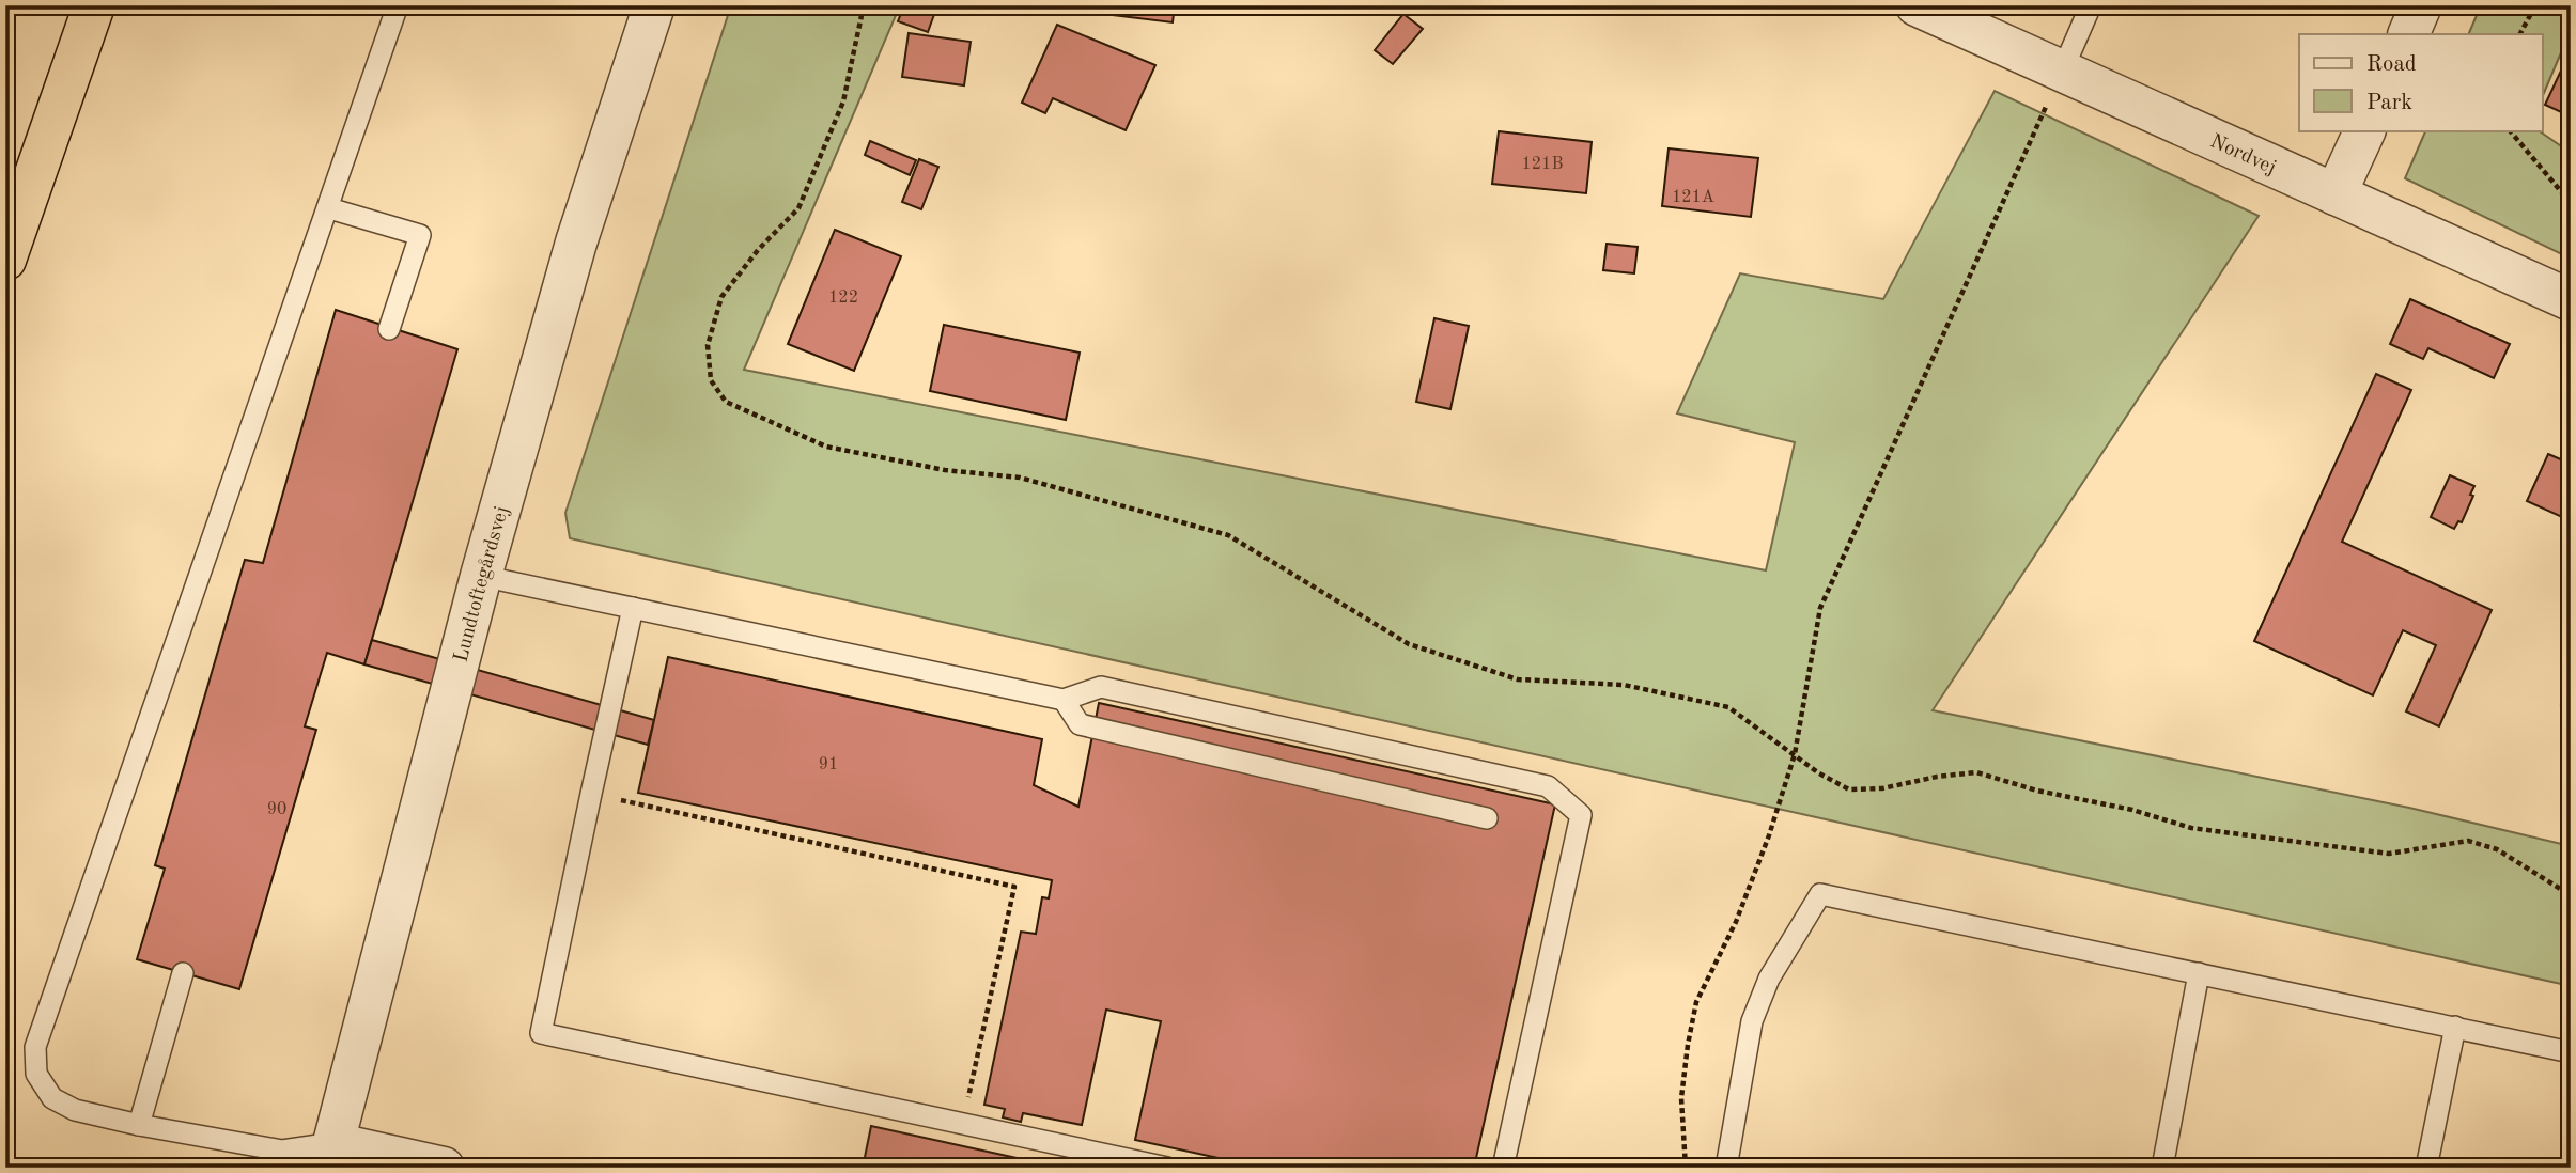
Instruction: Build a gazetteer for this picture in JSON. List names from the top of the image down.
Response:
{
  "streets": {
    "street": ["Nordvej", "Lundtoftegårdsvej"]
  },
  "house_numbers": [
    "121B",
    "121A",
    "122",
    "91",
    "90"
  ],
  "legend": ["Road", "Park"]
}
